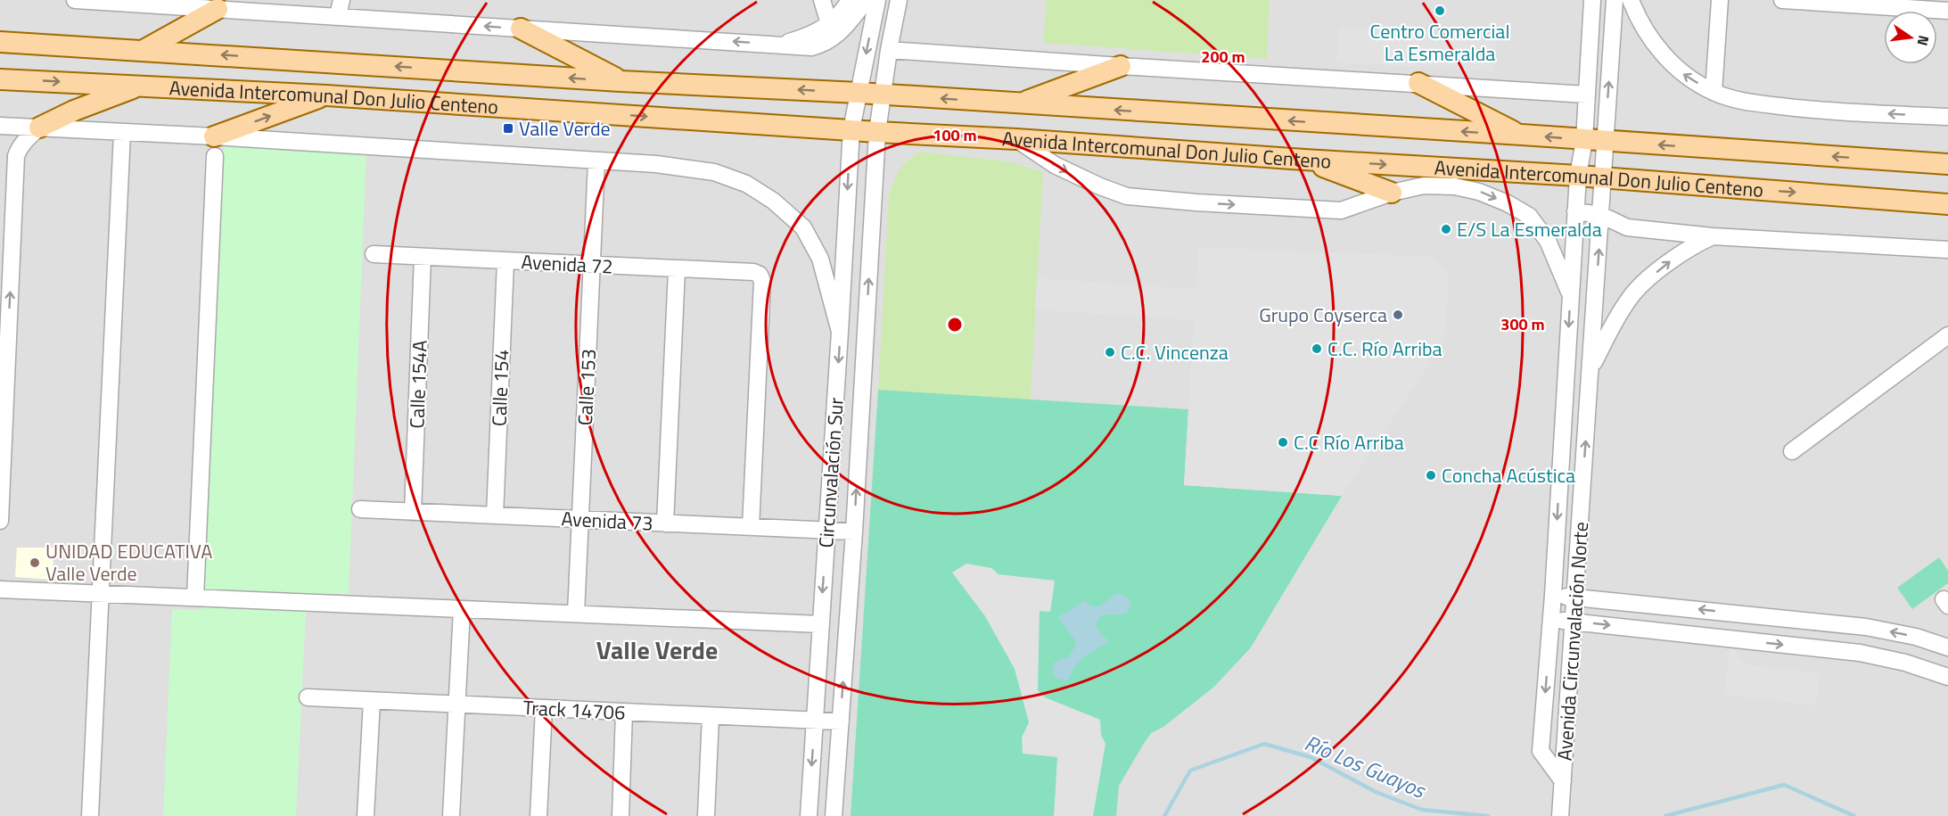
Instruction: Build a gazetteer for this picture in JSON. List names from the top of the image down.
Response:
{
  "streets": {
    "main road": ["Avenida Intercomunal Don Julio Centeno"],
    "street": [
      "Avenida 72",
      "Calle 154A",
      "Calle 153",
      "Calle 154",
      "Circunvalación Sur",
      "Avenida 73",
      "Avenida Circunvalación Norte",
      "Track 14706"
    ]
  },
  "crossings": [
    ["Avenida Intercomunal Don Julio Centeno", "Circunvalación Sur"],
    ["Avenida Intercomunal Don Julio Centeno", "Avenida Circunvalación Norte"],
    ["Avenida 72", "Calle 154A"],
    ["Avenida 72", "Calle 153"],
    ["Avenida 72", "Calle 154"],
    ["Avenida 72", "Avenida 73"],
    ["Calle 154A", "Avenida 73"],
    ["Calle 153", "Avenida 73"],
    ["Calle 154", "Avenida 73"],
    ["Circunvalación Sur", "Avenida 73"],
    ["Circunvalación Sur", "Track 14706"]
  ],
  "districts": ["Valle Verde"],
  "water": ["Río Los Guayos"],
  "places": {
    "other": [
      "Centro Comercial La Esmeralda",
      "E/S La Esmeralda",
      "Grupo Coyserca",
      "C.C. Río Arriba",
      "C.C. Vincenza",
      "C.C Río Arriba",
      "Concha Acústica",
      "UNIDAD EDUCATIVA Valle Verde"
    ],
    "transit": ["Valle Verde"]
  },
  "north": "right",
  "rings": ["200 m", "100 m", "300 m"]
}
